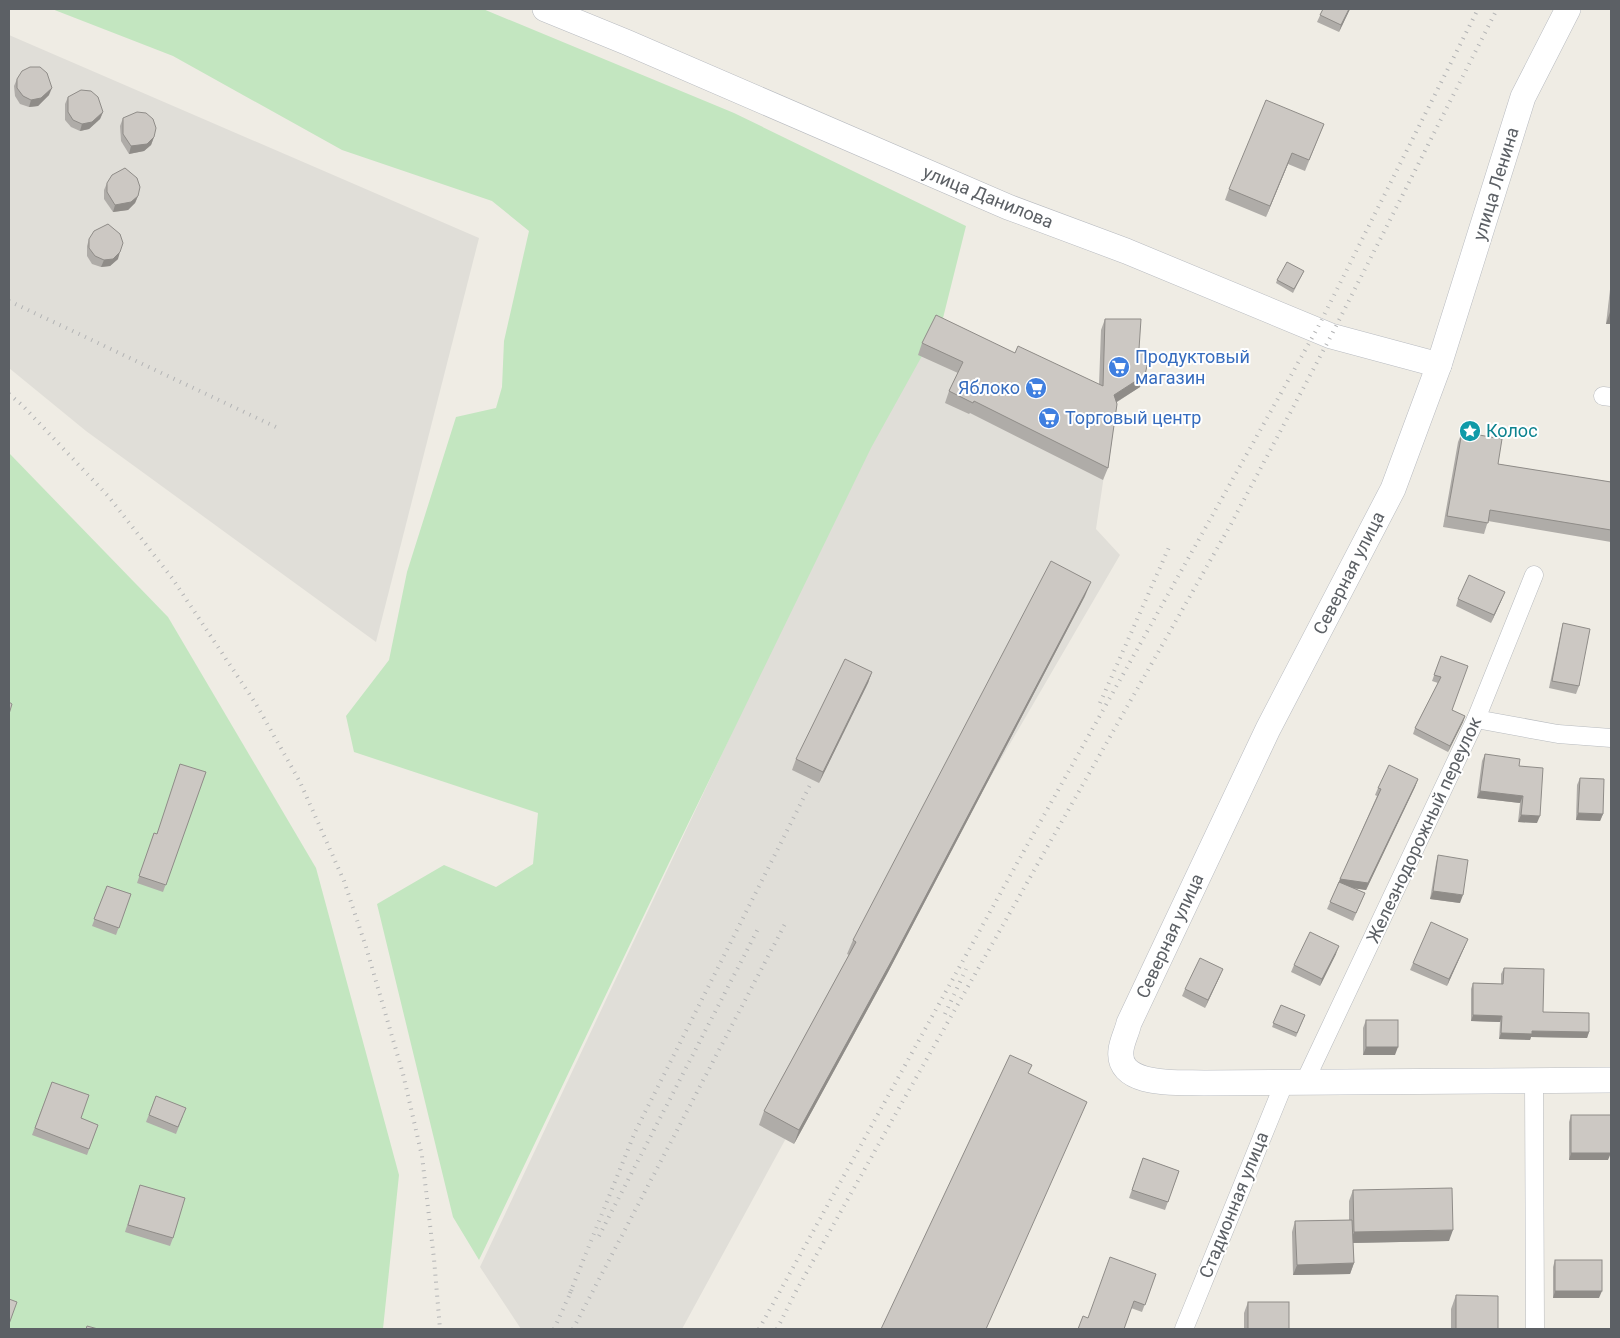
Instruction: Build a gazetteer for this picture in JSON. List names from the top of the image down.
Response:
{
  "streets": {
    "street": [
      "улица Ленина",
      "улица Данилова",
      "Северная улица",
      "Железнодорожный переулок",
      "Стадионная улица"
    ]
  },
  "crossings": [
    ["улица Ленина", "улица Данилова"],
    ["улица Ленина", "Северная улица"],
    ["улица Данилова", "Северная улица"],
    ["Северная улица", "Железнодорожный переулок"],
    ["Северная улица", "Стадионная улица"],
    ["Железнодорожный переулок", "Стадионная улица"]
  ],
  "places": {
    "supermarket": ["Продуктовый магазин", "Яблоко", "Торговый центр"],
    "place": ["Колос"]
  }
}
